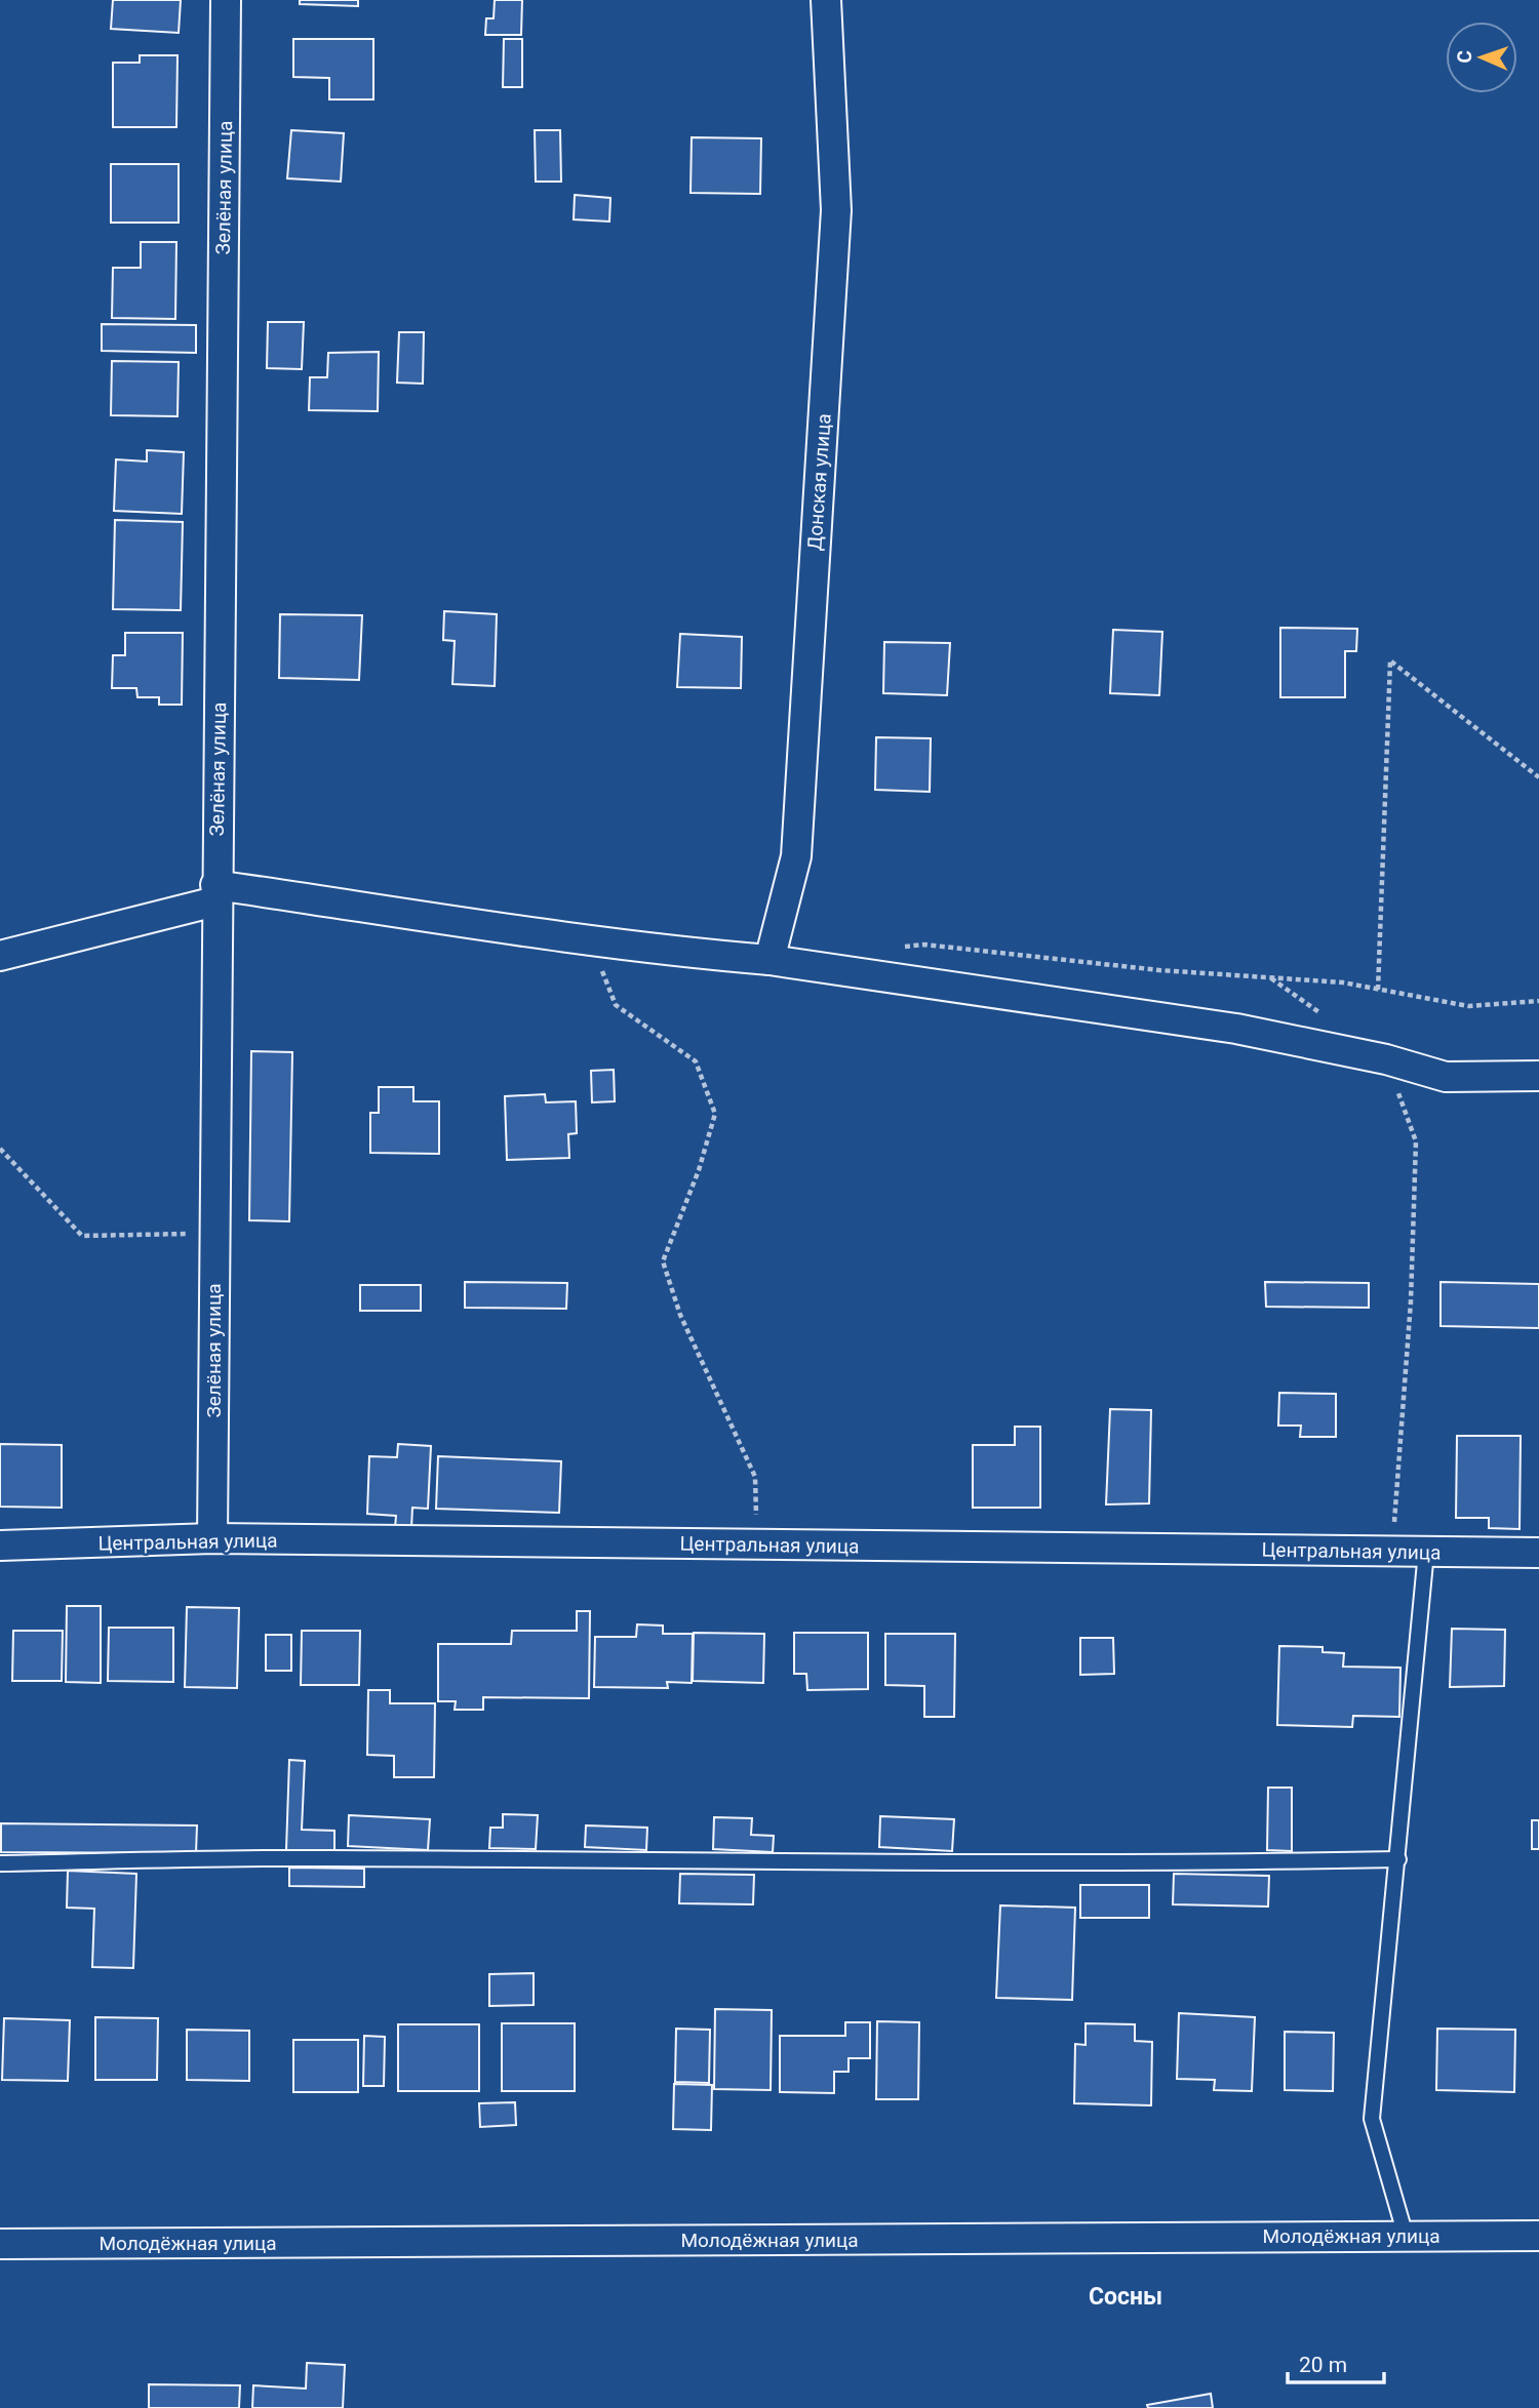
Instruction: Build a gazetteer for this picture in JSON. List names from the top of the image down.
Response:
{
  "streets": {
    "street": [
      "Зелёная улица",
      "Донская улица",
      "Центральная улица",
      "Молодёжная улица"
    ]
  },
  "crossings": [
    ["Зелёная улица", "Центральная улица"]
  ],
  "districts": ["Сосны"],
  "scale_bar": "20 m",
  "north": "left"
}
